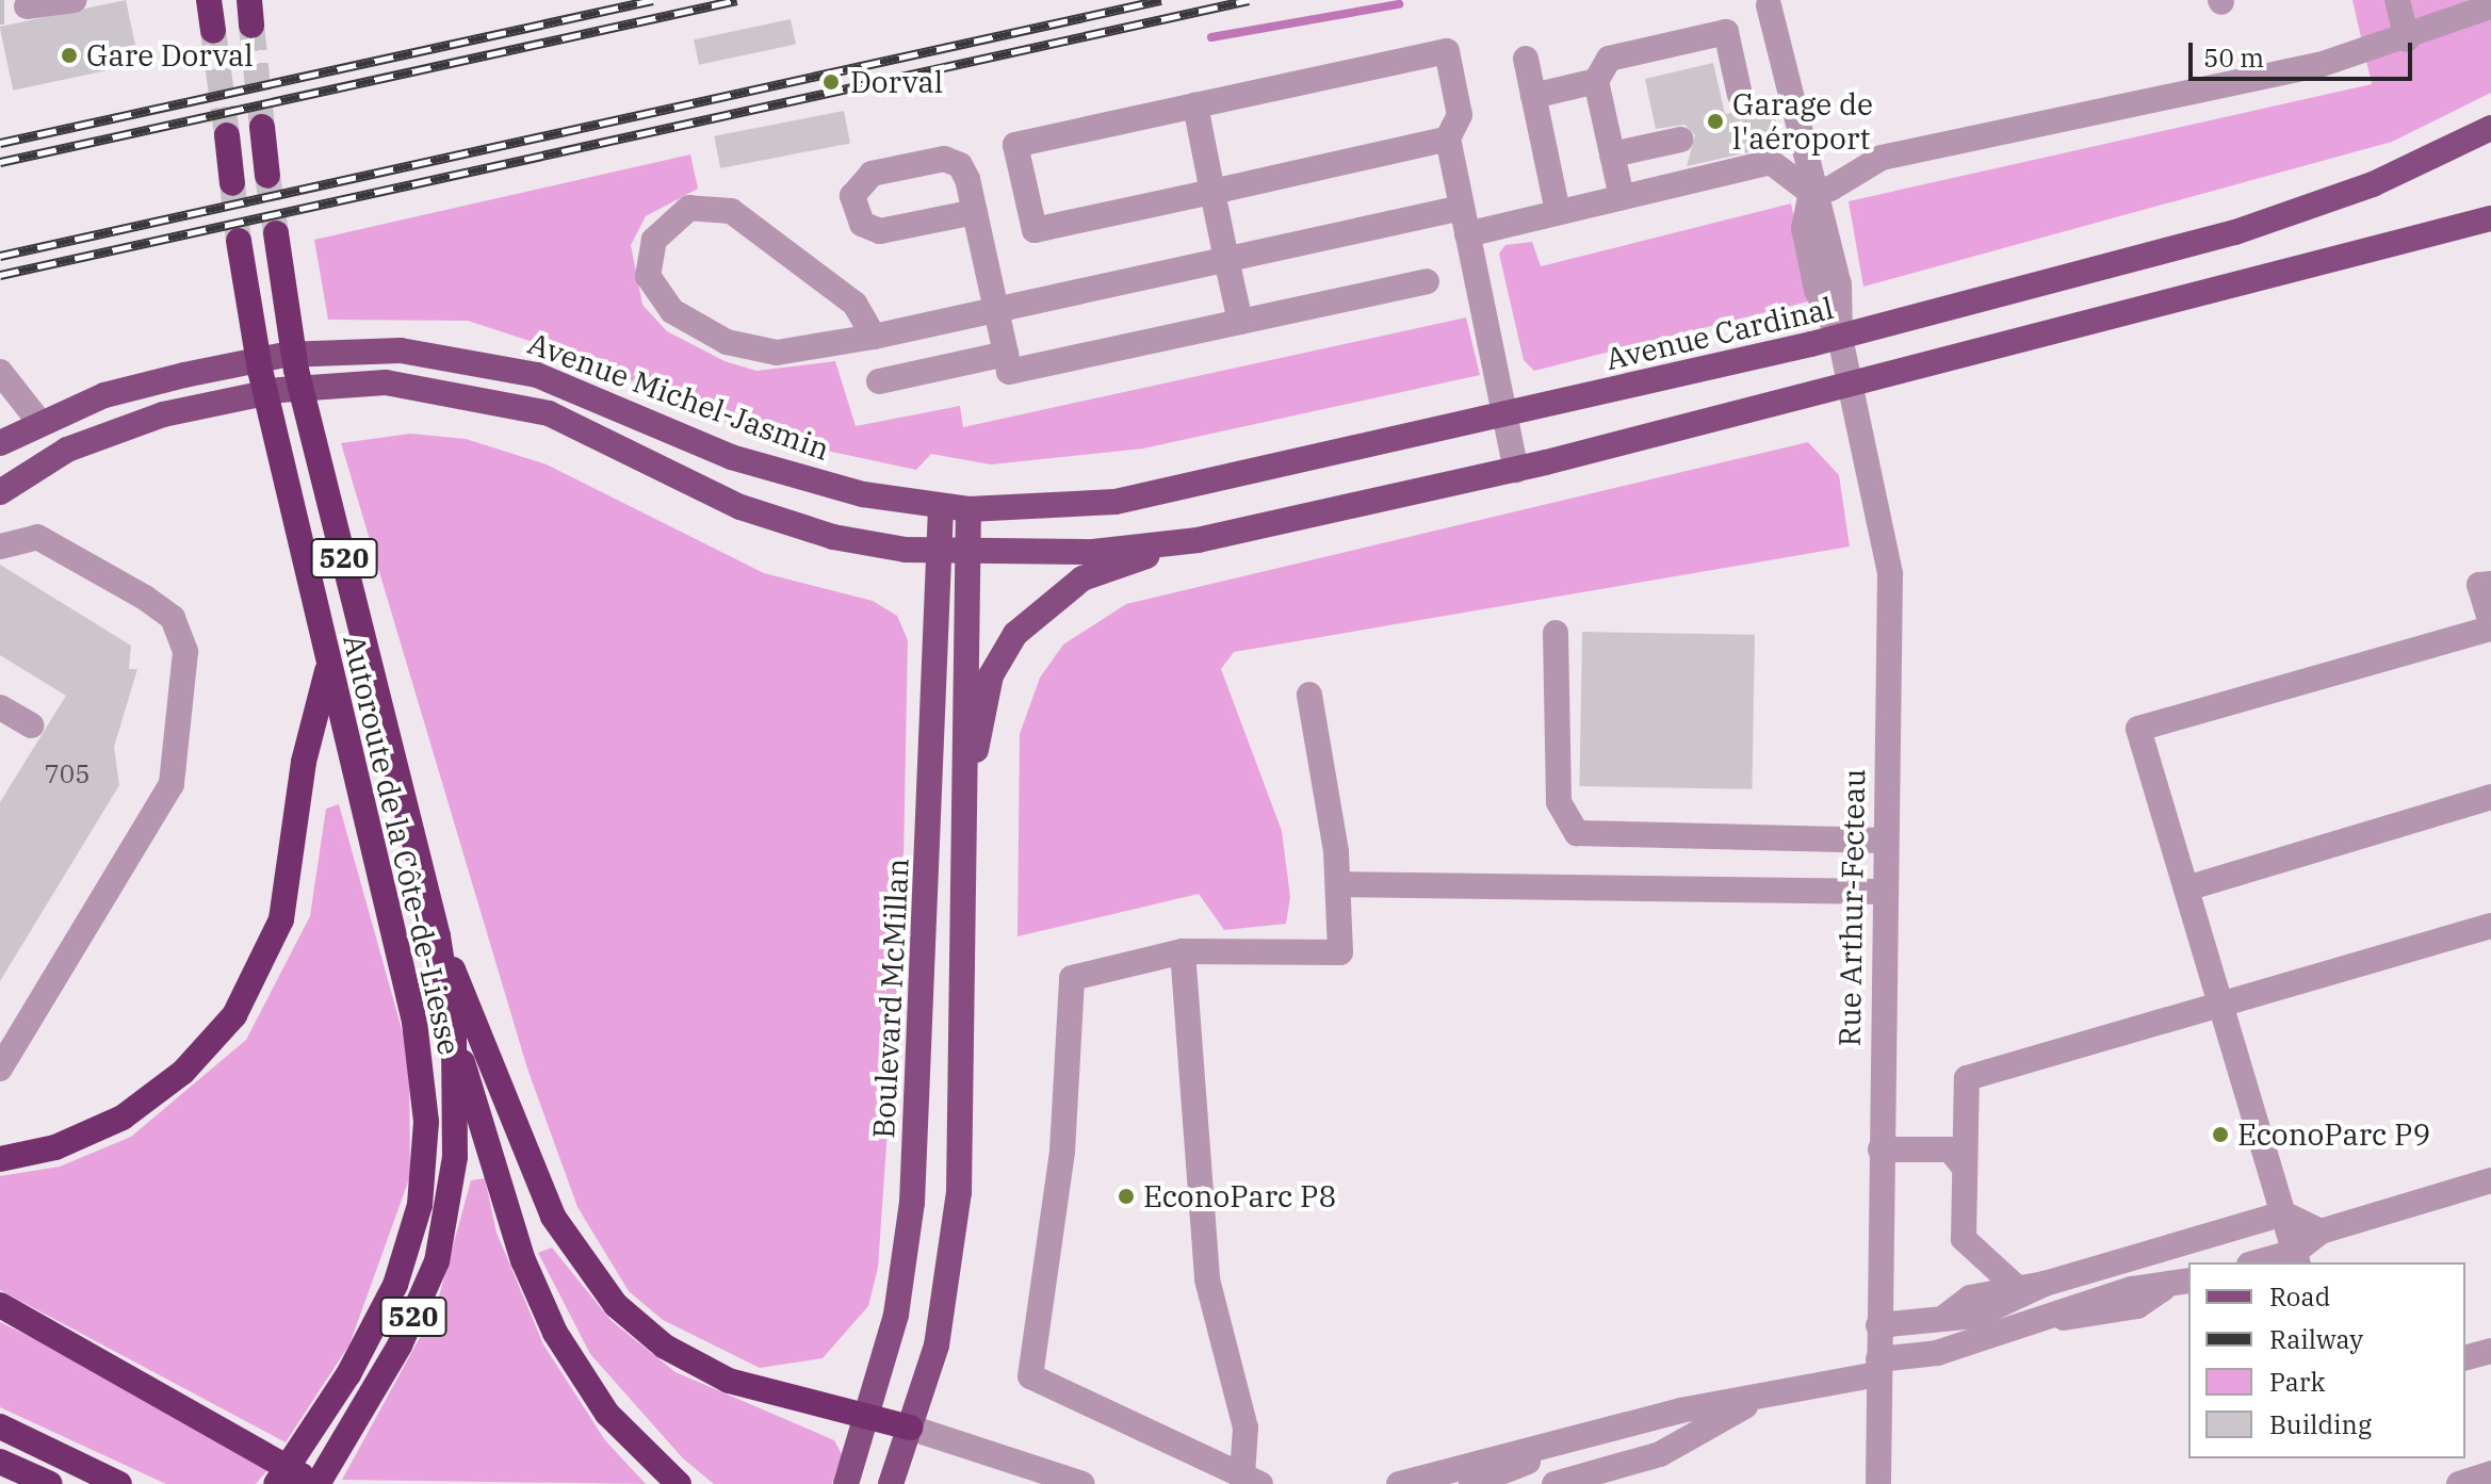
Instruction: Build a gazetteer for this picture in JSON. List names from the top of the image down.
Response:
{
  "streets": {
    "highway": ["520", "Autoroute de la Côte-de-Liesse"],
    "main road": ["Avenue Cardinal", "Avenue Michel-Jasmin", "Boulevard McMillan"],
    "street": ["Rue Arthur-Fecteau"]
  },
  "crossings": [
    ["Avenue Cardinal", "Avenue Michel-Jasmin"],
    ["Avenue Cardinal", "Rue Arthur-Fecteau"],
    ["Avenue Cardinal", "Boulevard McMillan"],
    ["Avenue Michel-Jasmin", "Boulevard McMillan"]
  ],
  "places": [
    "Gare Dorval",
    "Dorval",
    "Garage de l'aéroport",
    "EconoParc P9",
    "EconoParc P8"
  ],
  "house_numbers": ["705"],
  "legend": [
    "Road",
    "Railway",
    "Park",
    "Building"
  ],
  "scale_bar": "50 m"
}
